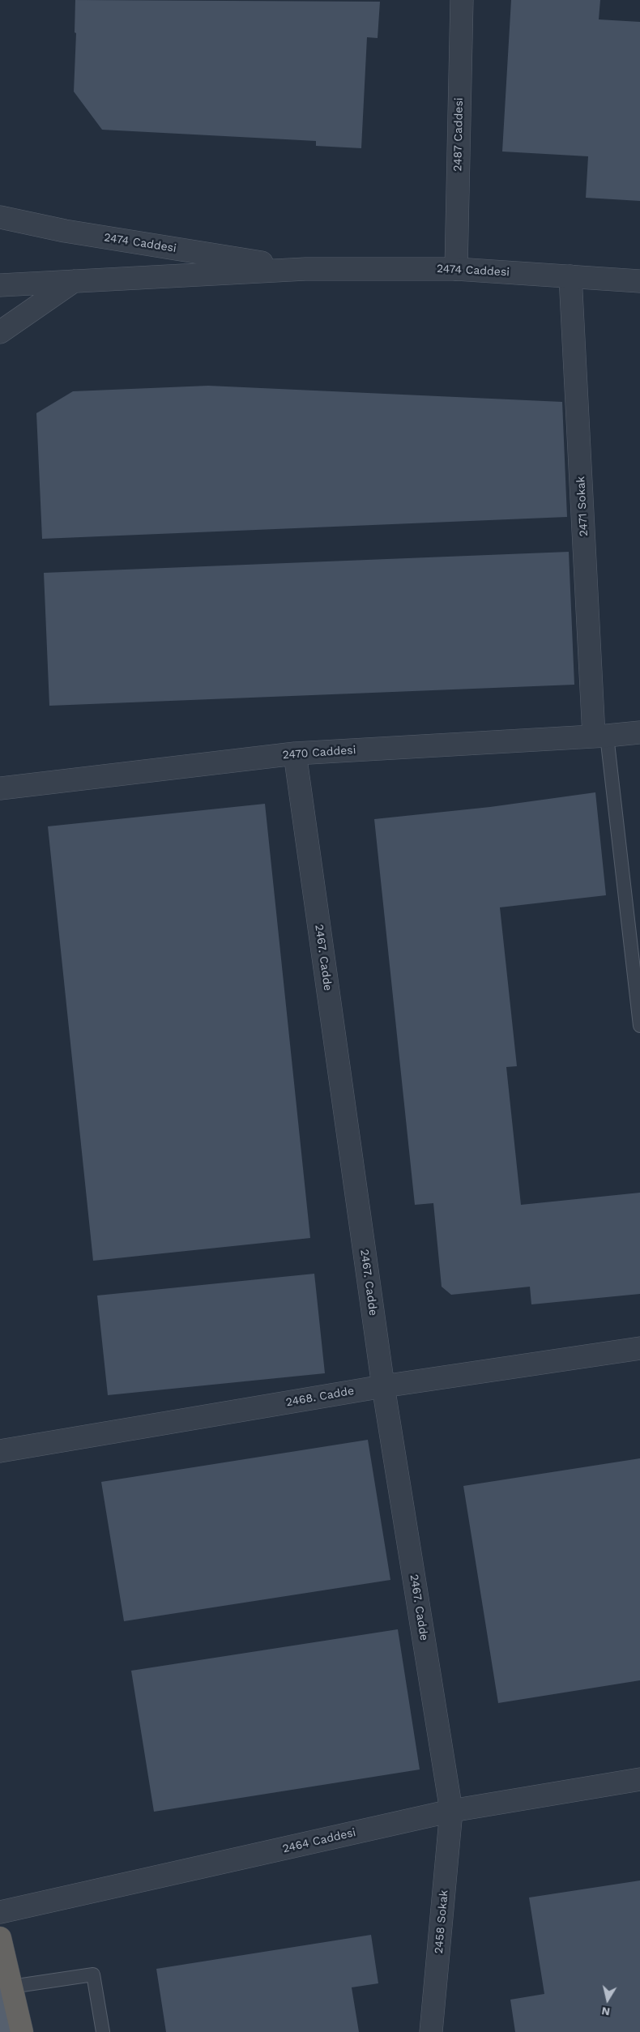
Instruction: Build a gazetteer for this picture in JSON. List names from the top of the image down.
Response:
{
  "streets": {
    "street": [
      "2487 Caddesi",
      "2474 Caddesi",
      "2471 Sokak",
      "2470 Caddesi",
      "2467. Cadde",
      "2468. Cadde",
      "2464 Caddesi",
      "2458 Sokak"
    ]
  },
  "crossings": [
    ["2487 Caddesi", "2474 Caddesi"],
    ["2474 Caddesi", "2471 Sokak"],
    ["2471 Sokak", "2470 Caddesi"],
    ["2470 Caddesi", "2467. Cadde"],
    ["2467. Cadde", "2468. Cadde"],
    ["2467. Cadde", "2464 Caddesi"],
    ["2467. Cadde", "2458 Sokak"],
    ["2464 Caddesi", "2458 Sokak"]
  ],
  "north": "bottom"
}
